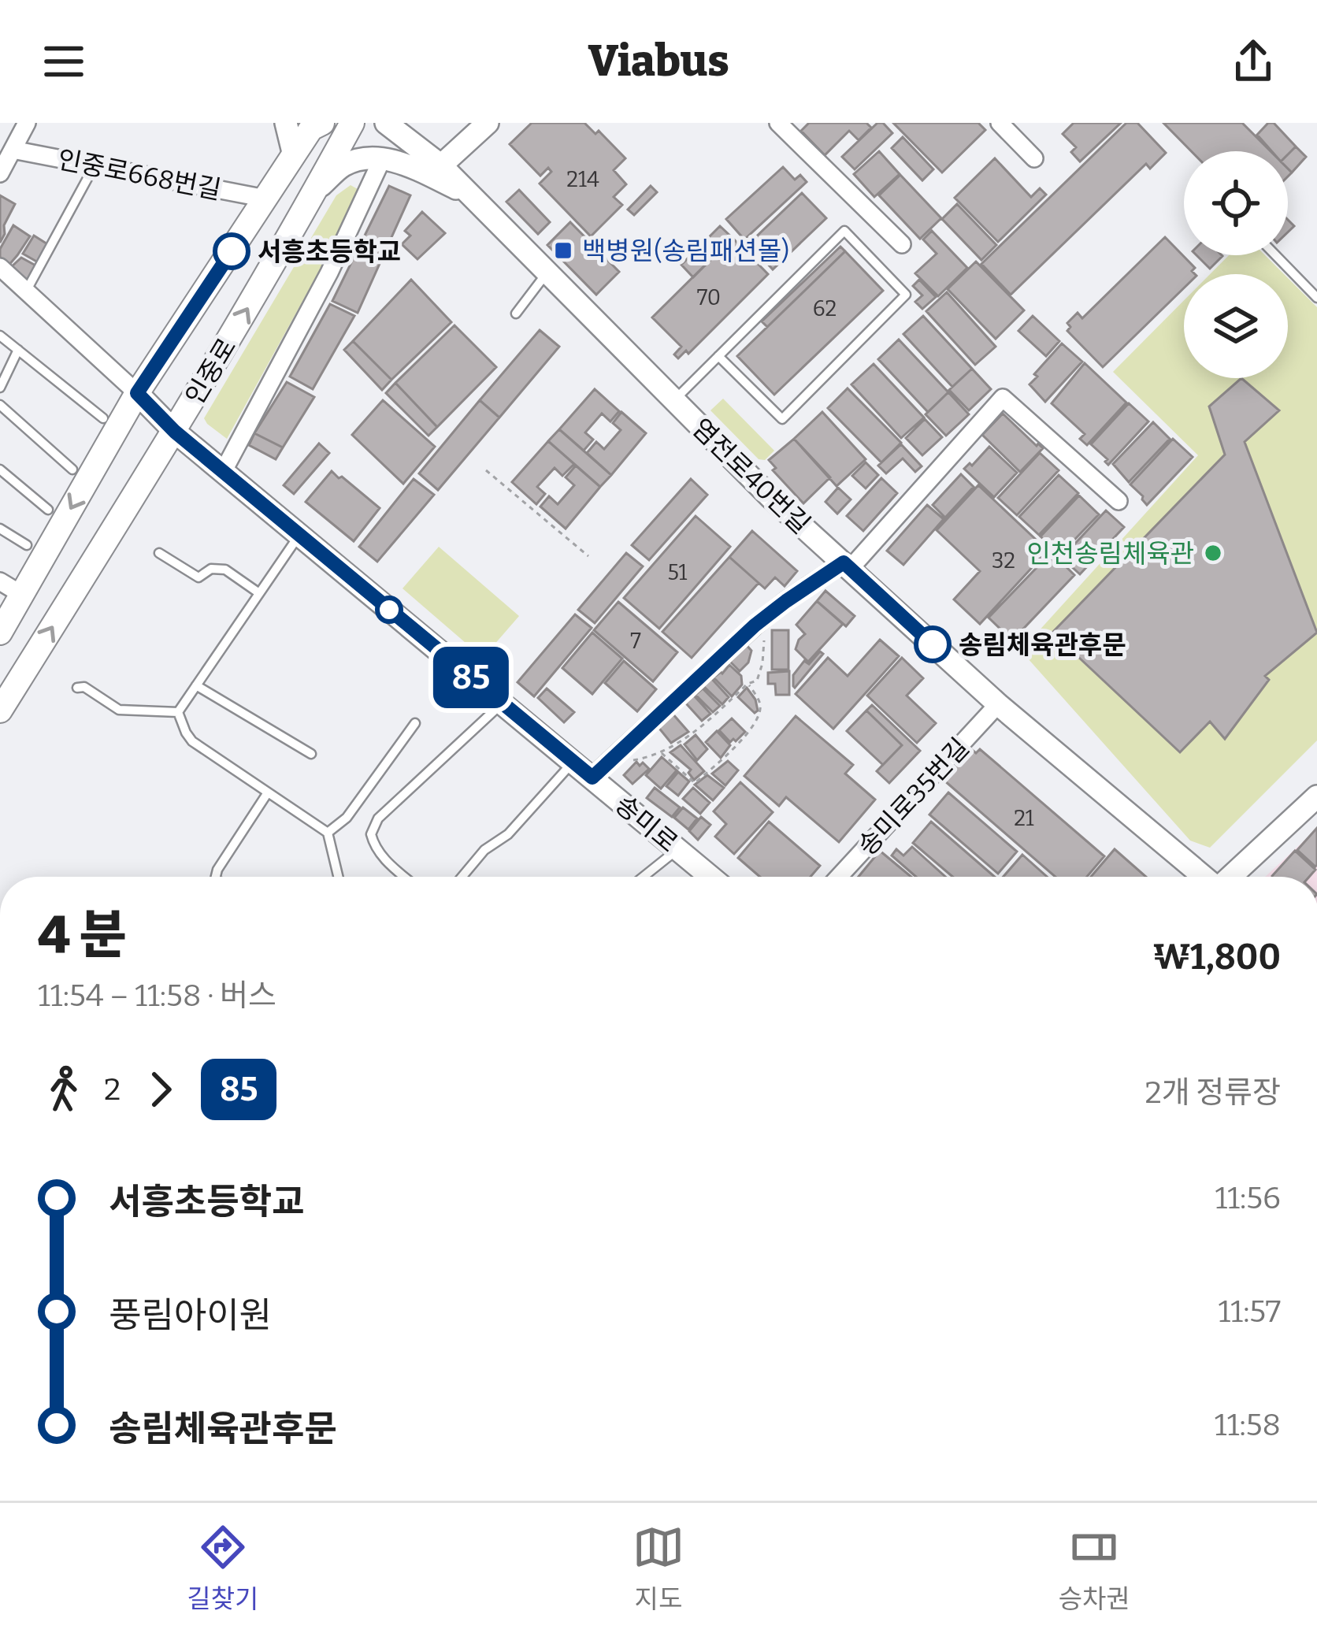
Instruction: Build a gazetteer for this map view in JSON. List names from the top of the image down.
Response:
{
  "streets": {
    "main road": ["인중로"],
    "street": [
      "인중로668번길",
      "염전로40번길",
      "송미로35번길",
      "송미로"
    ]
  },
  "crossings": [
    ["인중로", "송미로"],
    ["염전로40번길", "송미로35번길"]
  ],
  "places": {
    "transit": ["백병원(송림패션몰)"],
    "other": ["서흥초등학교", "인천송림체육관", "송림체육관후문"]
  },
  "lines": ["bus line 85"],
  "house_numbers": [
    "214",
    "70",
    "62",
    "32",
    "51",
    "7",
    "21"
  ],
  "page": {
    "header": "Viabus",
    "on_map": "85",
    "heading": ["4 분", "11:54 – 11:58 · 버스", "₩1,800"],
    "legs": ["2", "85", "2개 정류장"],
    "list": [
      {
        "name": "서흥초등학교",
        "value": "11:56"
      },
      {
        "name": "풍림아이원",
        "value": "11:57"
      },
      {
        "name": "송림체육관후문",
        "value": "11:58"
      }
    ],
    "tabs": ["길찾기", "지도", "승차권"]
  }
}
